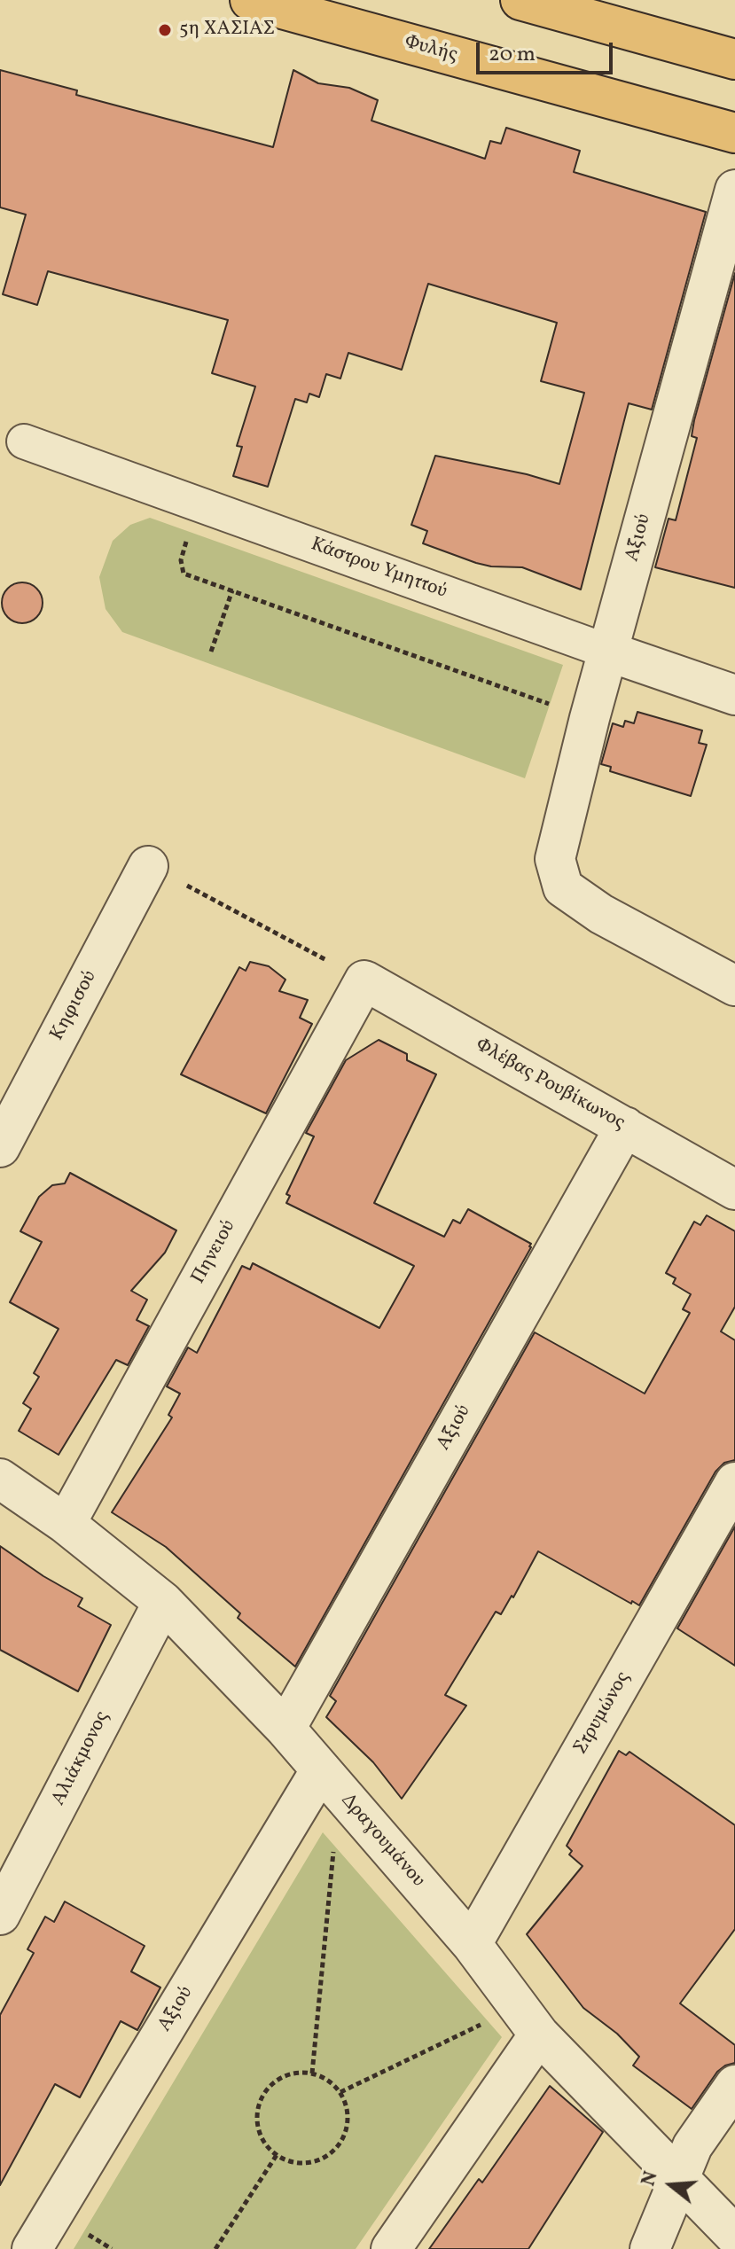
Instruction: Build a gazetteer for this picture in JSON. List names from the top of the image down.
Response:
{
  "streets": {
    "main road": ["Φυλής"],
    "street": [
      "Αξιού",
      "Κάστρου Υμηττού",
      "Κηφισού",
      "Φλέβας Ρουβίκωνος",
      "Πηνειού",
      "Στρυμώνος",
      "Αλιάκμονος",
      "Δραγουμάνου"
    ]
  },
  "crossings": [
    ["Αξιού", "Κάστρου Υμηττού"],
    ["Αξιού", "Φλέβας Ρουβίκωνος"],
    ["Αξιού", "Δραγουμάνου"],
    ["Φλέβας Ρουβίκωνος", "Πηνειού"],
    ["Πηνειού", "Δραγουμάνου"],
    ["Στρυμώνος", "Δραγουμάνου"],
    ["Αλιάκμονος", "Δραγουμάνου"]
  ],
  "places": ["5η ΧΑΣΙΑΣ"],
  "scale_bar": "20 m",
  "north": "left"
}
